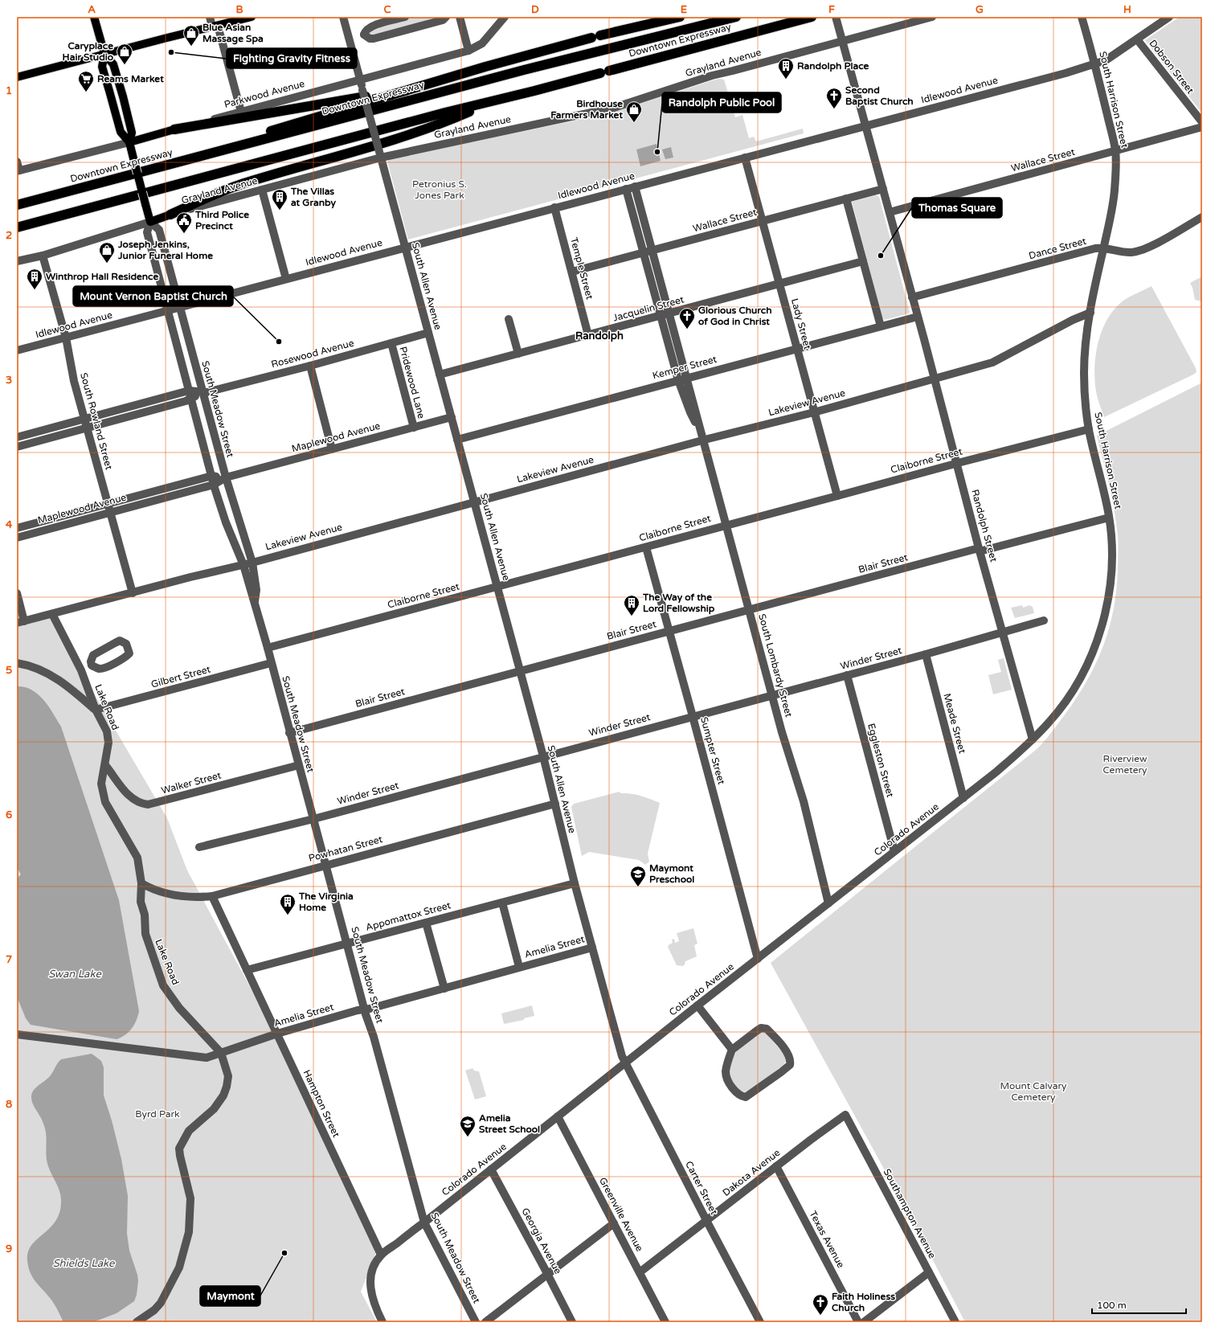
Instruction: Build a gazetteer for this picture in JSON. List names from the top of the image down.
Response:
{
  "streets": {
    "highway": ["Downtown Expressway"],
    "main road": ["Grayland Avenue", "Parkwood Avenue", "South Meadow Street"],
    "street": [
      "Dobson Street",
      "Idlewood Avenue",
      "South Harrison Street",
      "Wallace Street",
      "Dance Street",
      "Temple Street",
      "South Allen Avenue",
      "Jacquelin Street",
      "Lady Street",
      "Rosewood Avenue",
      "Kemper Street",
      "Pridewood Lane",
      "Lakeview Avenue",
      "South Rowland Street",
      "Maplewood Avenue",
      "Claiborne Street",
      "Randolph Street",
      "Blair Street",
      "Winder Street",
      "South Lombardy Street",
      "Gilbert Street",
      "Lake Road",
      "Meade Street",
      "Sumpter Street",
      "Eggleston Street",
      "Walker Street",
      "Colorado Avenue",
      "Powhatan Street",
      "Appomattox Street",
      "Amelia Street",
      "Hampton Street",
      "Dakota Avenue",
      "Carter Street",
      "Southampton Avenue",
      "Greenville Avenue",
      "Texas Avenue",
      "Georgia Avenue"
    ]
  },
  "crossings": [
    ["Grayland Avenue", "South Allen Avenue"],
    ["Grayland Avenue", "South Meadow Street"],
    ["Grayland Avenue", "South Rowland Street"],
    ["Grayland Avenue", "Randolph Street"],
    ["Dobson Street", "Idlewood Avenue"],
    ["Idlewood Avenue", "South Harrison Street"],
    ["Idlewood Avenue", "Temple Street"],
    ["Idlewood Avenue", "South Allen Avenue"],
    ["Idlewood Avenue", "Lady Street"],
    ["Idlewood Avenue", "South Meadow Street"],
    ["Idlewood Avenue", "South Rowland Street"],
    ["Idlewood Avenue", "Randolph Street"],
    ["Idlewood Avenue", "South Lombardy Street"],
    ["Parkwood Avenue", "South Allen Avenue"],
    ["Parkwood Avenue", "South Meadow Street"],
    ["South Harrison Street", "Wallace Street"],
    ["South Harrison Street", "Dance Street"],
    ["South Harrison Street", "Lakeview Avenue"],
    ["South Harrison Street", "Claiborne Street"],
    ["South Harrison Street", "Randolph Street"],
    ["South Harrison Street", "Blair Street"],
    ["South Harrison Street", "Colorado Avenue"],
    ["Wallace Street", "Temple Street"],
    ["Wallace Street", "Lady Street"],
    ["Wallace Street", "Randolph Street"],
    ["Wallace Street", "South Lombardy Street"],
    ["Dance Street", "Randolph Street"],
    ["Temple Street", "Jacquelin Street"],
    ["South Allen Avenue", "Jacquelin Street"],
    ["South Allen Avenue", "Rosewood Avenue"],
    ["South Allen Avenue", "Kemper Street"],
    ["South Allen Avenue", "Lakeview Avenue"],
    ["South Allen Avenue", "Maplewood Avenue"],
    ["South Allen Avenue", "Claiborne Street"],
    ["South Allen Avenue", "Blair Street"],
    ["South Allen Avenue", "Winder Street"],
    ["South Allen Avenue", "Colorado Avenue"],
    ["South Allen Avenue", "Powhatan Street"],
    ["South Allen Avenue", "Appomattox Street"],
    ["South Allen Avenue", "Amelia Street"],
    ["South Allen Avenue", "Carter Street"],
    ["Jacquelin Street", "Lady Street"],
    ["Jacquelin Street", "South Lombardy Street"],
    ["Lady Street", "Kemper Street"],
    ["Lady Street", "Lakeview Avenue"],
    ["Lady Street", "Claiborne Street"],
    ["Rosewood Avenue", "Pridewood Lane"],
    ["Rosewood Avenue", "South Meadow Street"],
    ["Rosewood Avenue", "South Rowland Street"],
    ["Kemper Street", "Randolph Street"],
    ["Kemper Street", "South Lombardy Street"],
    ["Pridewood Lane", "Maplewood Avenue"],
    ["Lakeview Avenue", "South Meadow Street"],
    ["Lakeview Avenue", "South Rowland Street"],
    ["Lakeview Avenue", "Randolph Street"],
    ["Lakeview Avenue", "South Lombardy Street"],
    ["Lakeview Avenue", "Lake Road"],
    ["South Meadow Street", "Maplewood Avenue"],
    ["South Meadow Street", "Claiborne Street"],
    ["South Meadow Street", "Blair Street"],
    ["South Meadow Street", "Winder Street"],
    ["South Meadow Street", "Gilbert Street"],
    ["South Meadow Street", "Walker Street"],
    ["South Meadow Street", "Colorado Avenue"],
    ["South Meadow Street", "Powhatan Street"],
    ["South Meadow Street", "Appomattox Street"],
    ["South Meadow Street", "Amelia Street"],
    ["South Rowland Street", "Maplewood Avenue"],
    ["Claiborne Street", "Randolph Street"],
    ["Claiborne Street", "South Lombardy Street"],
    ["Claiborne Street", "Sumpter Street"],
    ["Randolph Street", "Blair Street"],
    ["Randolph Street", "Winder Street"],
    ["Randolph Street", "Colorado Avenue"],
    ["Blair Street", "South Lombardy Street"],
    ["Blair Street", "Sumpter Street"],
    ["Winder Street", "South Lombardy Street"],
    ["Winder Street", "Meade Street"],
    ["Winder Street", "Sumpter Street"],
    ["Winder Street", "Eggleston Street"],
    ["South Lombardy Street", "Colorado Avenue"],
    ["Gilbert Street", "Lake Road"],
    ["Lake Road", "Walker Street"],
    ["Lake Road", "Powhatan Street"],
    ["Lake Road", "Amelia Street"],
    ["Meade Street", "Colorado Avenue"],
    ["Sumpter Street", "Colorado Avenue"],
    ["Eggleston Street", "Colorado Avenue"],
    ["Colorado Avenue", "Hampton Street"],
    ["Colorado Avenue", "Carter Street"],
    ["Colorado Avenue", "Greenville Avenue"],
    ["Colorado Avenue", "Georgia Avenue"],
    ["Powhatan Street", "Hampton Street"],
    ["Appomattox Street", "Hampton Street"],
    ["Amelia Street", "Hampton Street"],
    ["Dakota Avenue", "Carter Street"],
    ["Dakota Avenue", "Southampton Avenue"],
    ["Dakota Avenue", "Greenville Avenue"],
    ["Dakota Avenue", "Texas Avenue"]
  ],
  "districts": ["Randolph"],
  "water": ["Swan Lake", "Shields Lake"],
  "parks": [
    "Petronius S. Jones Park",
    "Riverview Cemetery",
    "Mount Calvary Cemetery",
    "Byrd Park"
  ],
  "places": {
    "shop": [
      "Blue Asian Massage Spa",
      "Caryplace Hair Studio",
      "Birdhouse Farmers Market",
      "Joseph Jenkins, Junior Funeral Home"
    ],
    "other": [
      "Fighting Gravity Fitness",
      "Randolph Public Pool",
      "Thomas Square",
      "Mount Vernon Baptist Church",
      "Maymont"
    ],
    "building": [
      "Randolph Place",
      "The Villas at Granby",
      "Winthrop Hall Residence",
      "The Way of the Lord Fellowship",
      "The Virginia Home"
    ],
    "supermarket": ["Reams Market"],
    "church": ["Second Baptist Church", "Glorious Church of God in Christ", "Faith Holiness Church"],
    "public building": ["Third Police Precinct"],
    "school or university": ["Maymont Preschool", "Amelia Street School"]
  },
  "scale_bar": "100 m",
  "grid": {
    "columns": [
      "A",
      "B",
      "C",
      "D",
      "E",
      "F",
      "G",
      "H"
    ],
    "rows": [
      "1",
      "2",
      "3",
      "4",
      "5",
      "6",
      "7",
      "8",
      "9"
    ]
  }
}
